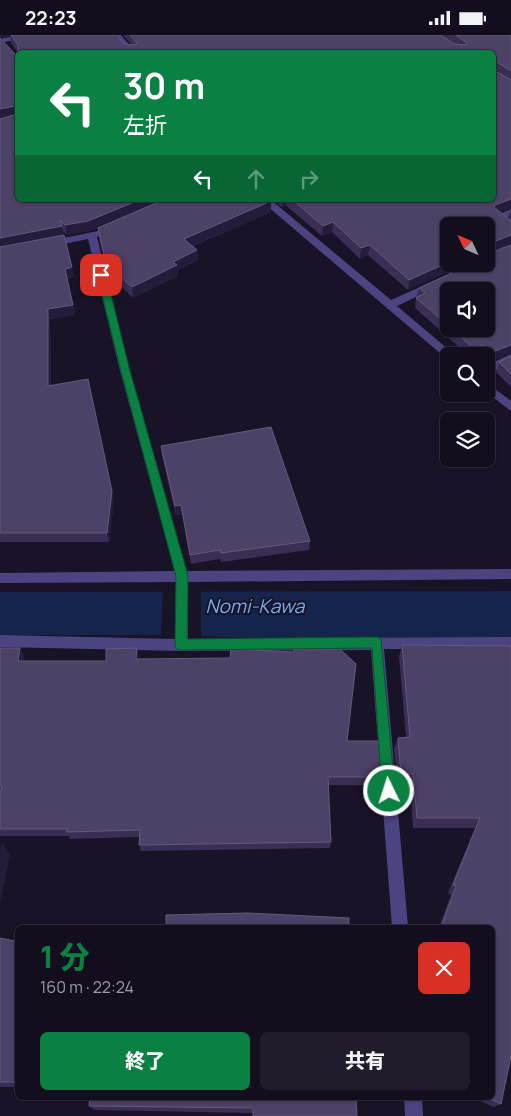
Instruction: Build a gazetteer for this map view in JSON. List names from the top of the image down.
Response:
{
  "water": ["Nomi-Kawa"],
  "north": "top left",
  "page": {
    "status": "22:23",
    "turn": ["30 m", "左折"],
    "heading": ["1 分", "160 m · 22:24"],
    "buttons": ["終了", "共有"]
  }
}
